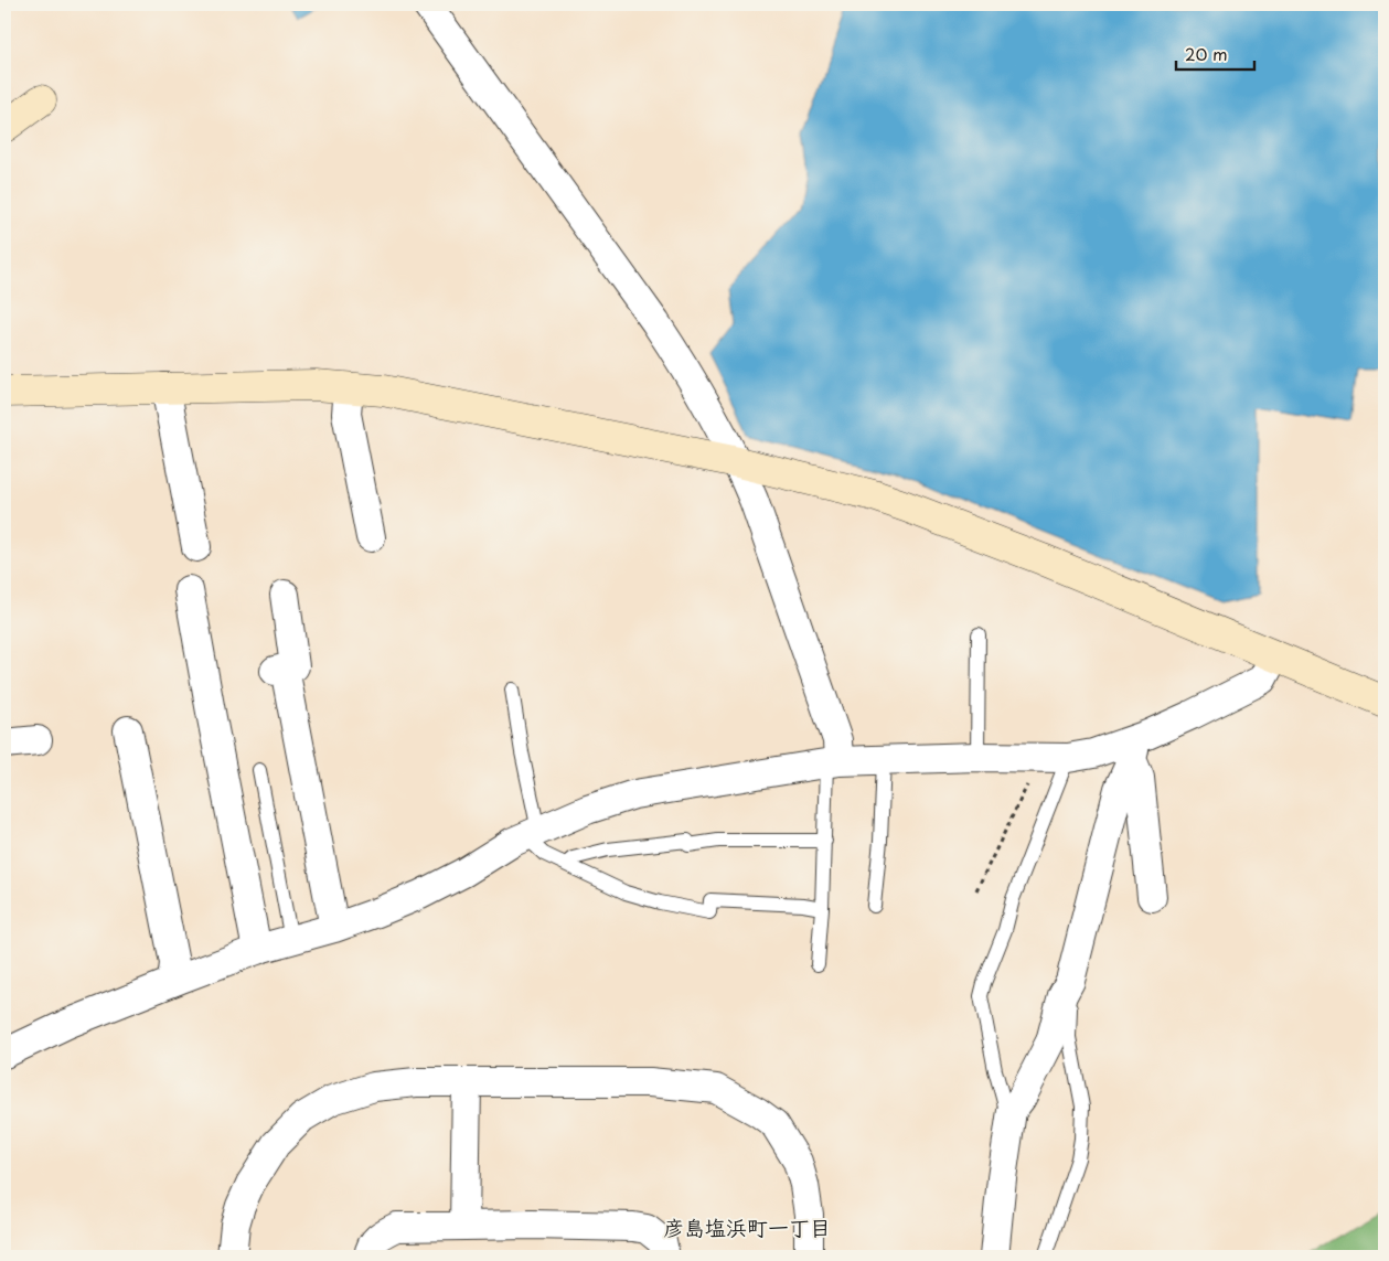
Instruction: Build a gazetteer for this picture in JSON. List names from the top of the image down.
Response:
{
  "districts": ["彦島塩浜町一丁目"],
  "scale_bar": "20 m"
}
